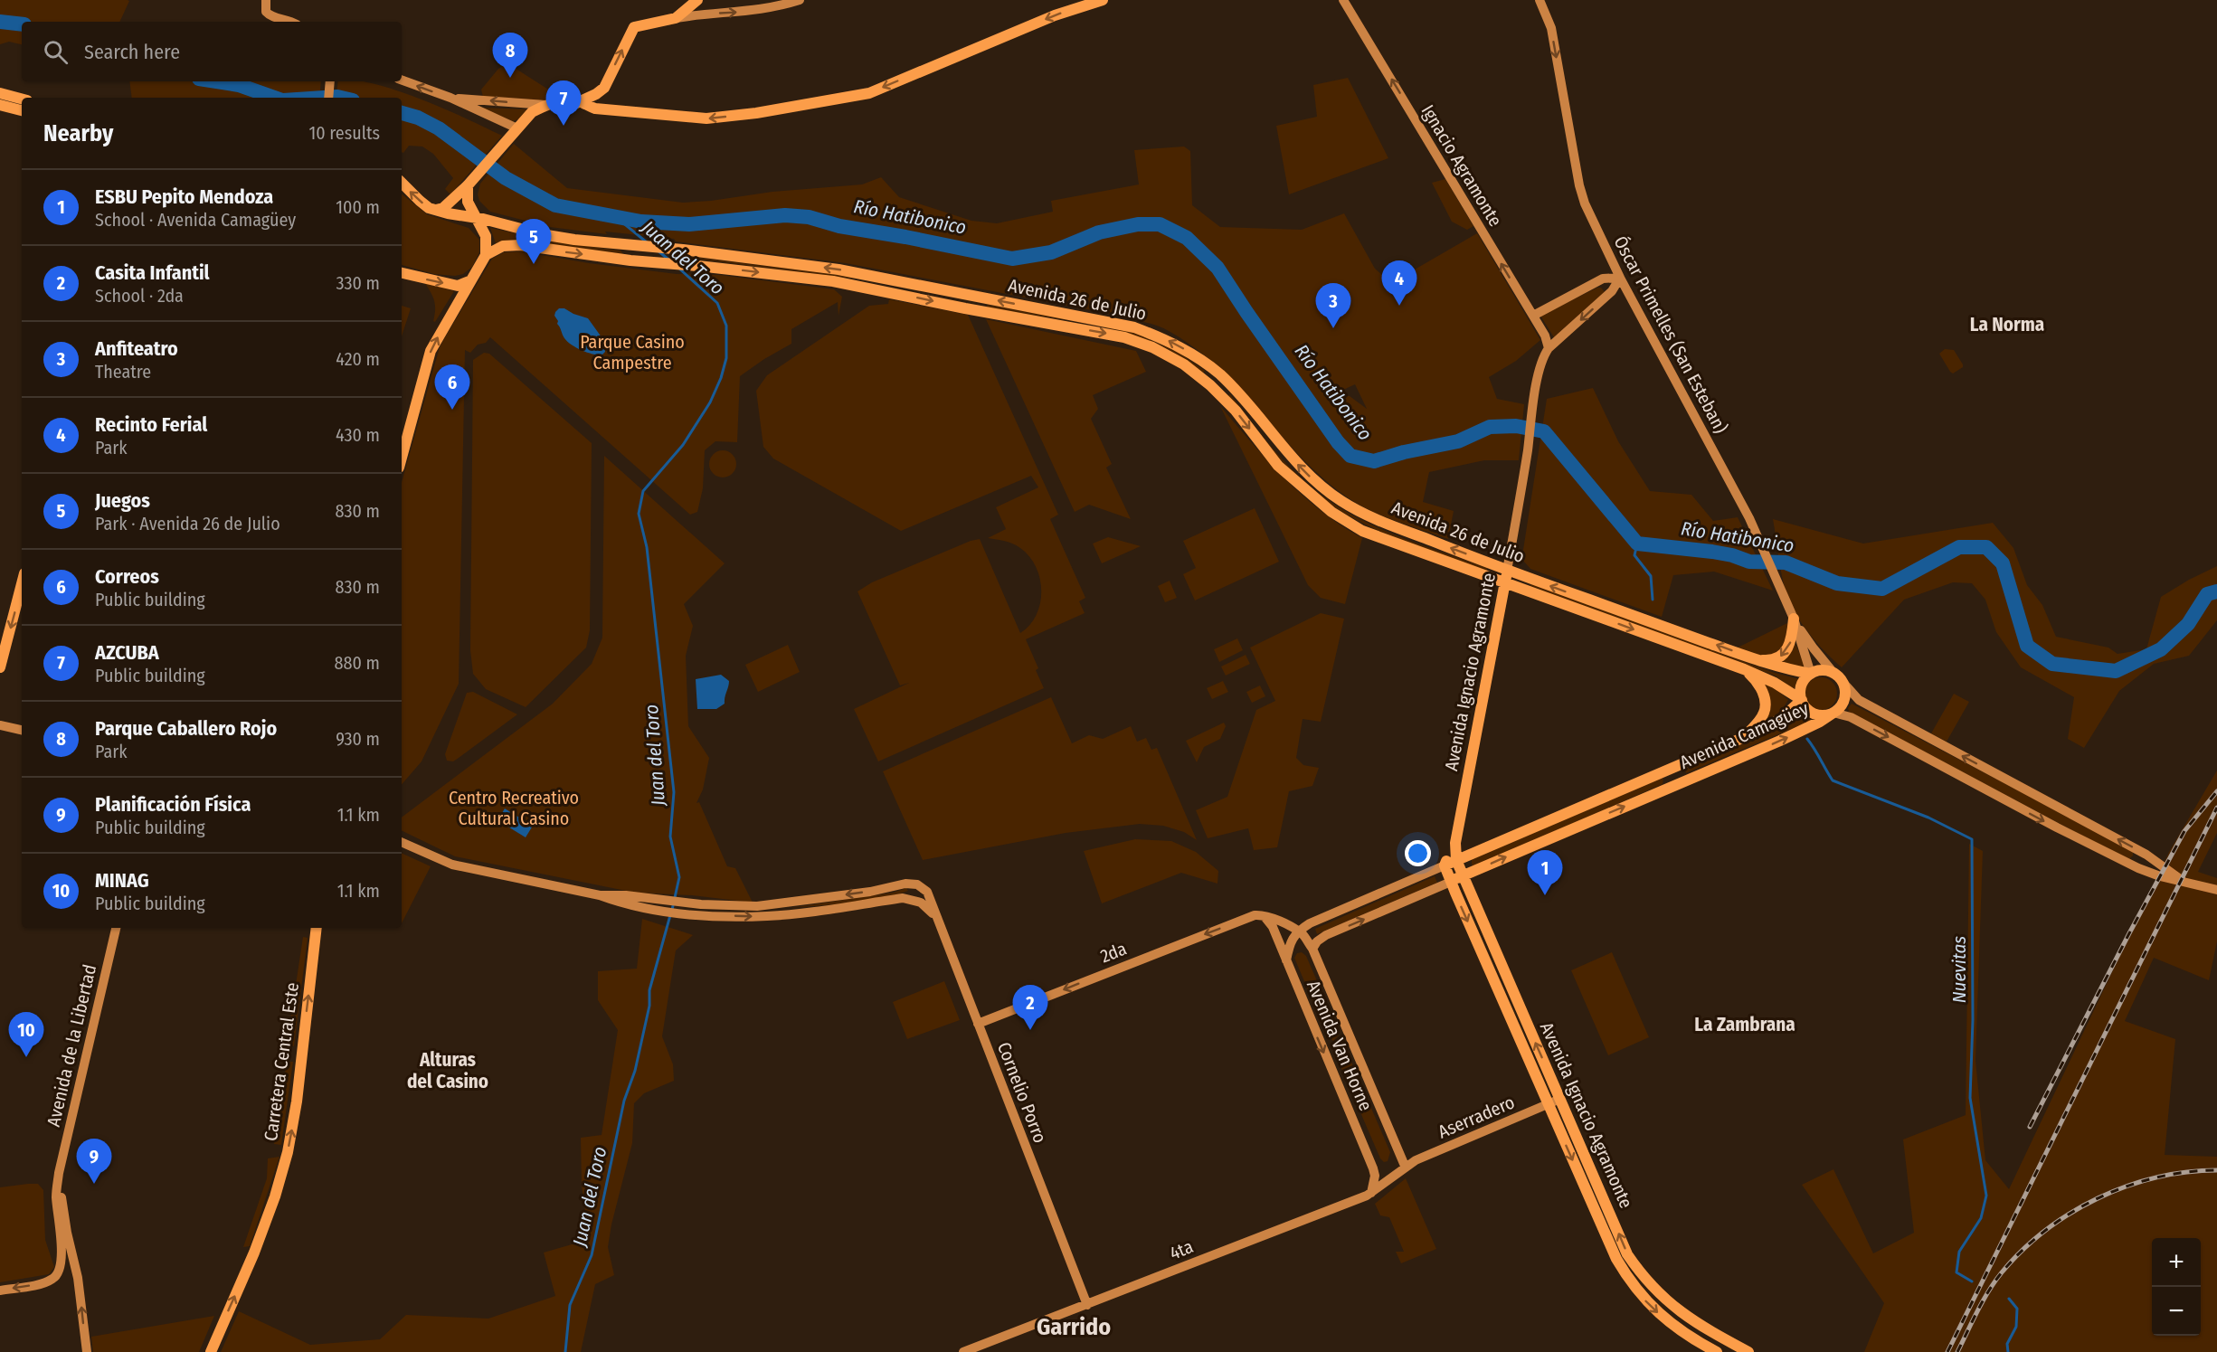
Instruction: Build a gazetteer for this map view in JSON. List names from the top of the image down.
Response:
{
  "streets": {
    "main road": [
      "Ignacio Agramonte",
      "Avenida 26 de Julio",
      "Óscar Primelles (San Esteban)",
      "Avenida Ignacio Agramonte",
      "Avenida Camagüey",
      "2da",
      "Avenida de la Libertad",
      "Avenida Van Horne",
      "Carretera Central Este",
      "Cornelio Porro",
      "Aserradero",
      "4ta"
    ]
  },
  "crossings": [
    ["Ignacio Agramonte", "Avenida Ignacio Agramonte"],
    ["Avenida 26 de Julio", "Óscar Primelles (San Esteban)"],
    ["Avenida 26 de Julio", "Avenida Ignacio Agramonte"],
    ["Avenida 26 de Julio", "Avenida Camagüey"],
    ["Óscar Primelles (San Esteban)", "Avenida Camagüey"],
    ["Avenida Ignacio Agramonte", "Avenida Camagüey"],
    ["Avenida Ignacio Agramonte", "Aserradero"],
    ["Avenida Camagüey", "Avenida Van Horne"],
    ["2da", "Avenida Van Horne"],
    ["2da", "Cornelio Porro"],
    ["Avenida Van Horne", "Aserradero"],
    ["Avenida Van Horne", "4ta"],
    ["Cornelio Porro", "4ta"],
    ["Aserradero", "4ta"]
  ],
  "one_way": [
    "Ignacio Agramonte",
    "Óscar Primelles (San Esteban)",
    "2da",
    "Carretera Central Este"
  ],
  "districts": [
    "La Norma",
    "La Zambrana",
    "Alturas del Casino",
    "Garrido"
  ],
  "water": ["Río Hatibonico", "Juan del Toro", "Nuevitas"],
  "parks": ["Parque Casino Campestre", "Centro Recreativo Cultural Casino"],
  "page": {
    "search": "Search here",
    "pins": [
      "8",
      "7",
      "5",
      "4",
      "3",
      "6",
      "1",
      "2",
      "10",
      "9"
    ],
    "heading": ["Nearby", "10 results"],
    "list": [
      {
        "mark": "1",
        "name": "ESBU Pepito Mendoza",
        "note": "School · Avenida Camagüey",
        "value": "100 m"
      },
      {
        "mark": "2",
        "name": "Casita Infantil",
        "note": "School · 2da",
        "value": "330 m"
      },
      {
        "mark": "3",
        "name": "Anfiteatro",
        "note": "Theatre",
        "value": "420 m"
      },
      {
        "mark": "4",
        "name": "Recinto Ferial",
        "note": "Park",
        "value": "430 m"
      },
      {
        "mark": "5",
        "name": "Juegos",
        "note": "Park · Avenida 26 de Julio",
        "value": "830 m"
      },
      {
        "mark": "6",
        "name": "Correos",
        "note": "Public building",
        "value": "830 m"
      },
      {
        "mark": "7",
        "name": "AZCUBA",
        "note": "Public building",
        "value": "880 m"
      },
      {
        "mark": "8",
        "name": "Parque Caballero Rojo",
        "note": "Park",
        "value": "930 m"
      },
      {
        "mark": "9",
        "name": "Planificación Física",
        "note": "Public building",
        "value": "1.1 km"
      },
      {
        "mark": "10",
        "name": "MINAG",
        "note": "Public building",
        "value": "1.1 km"
      }
    ],
    "map_buttons": ["+", "−"]
  }
}
